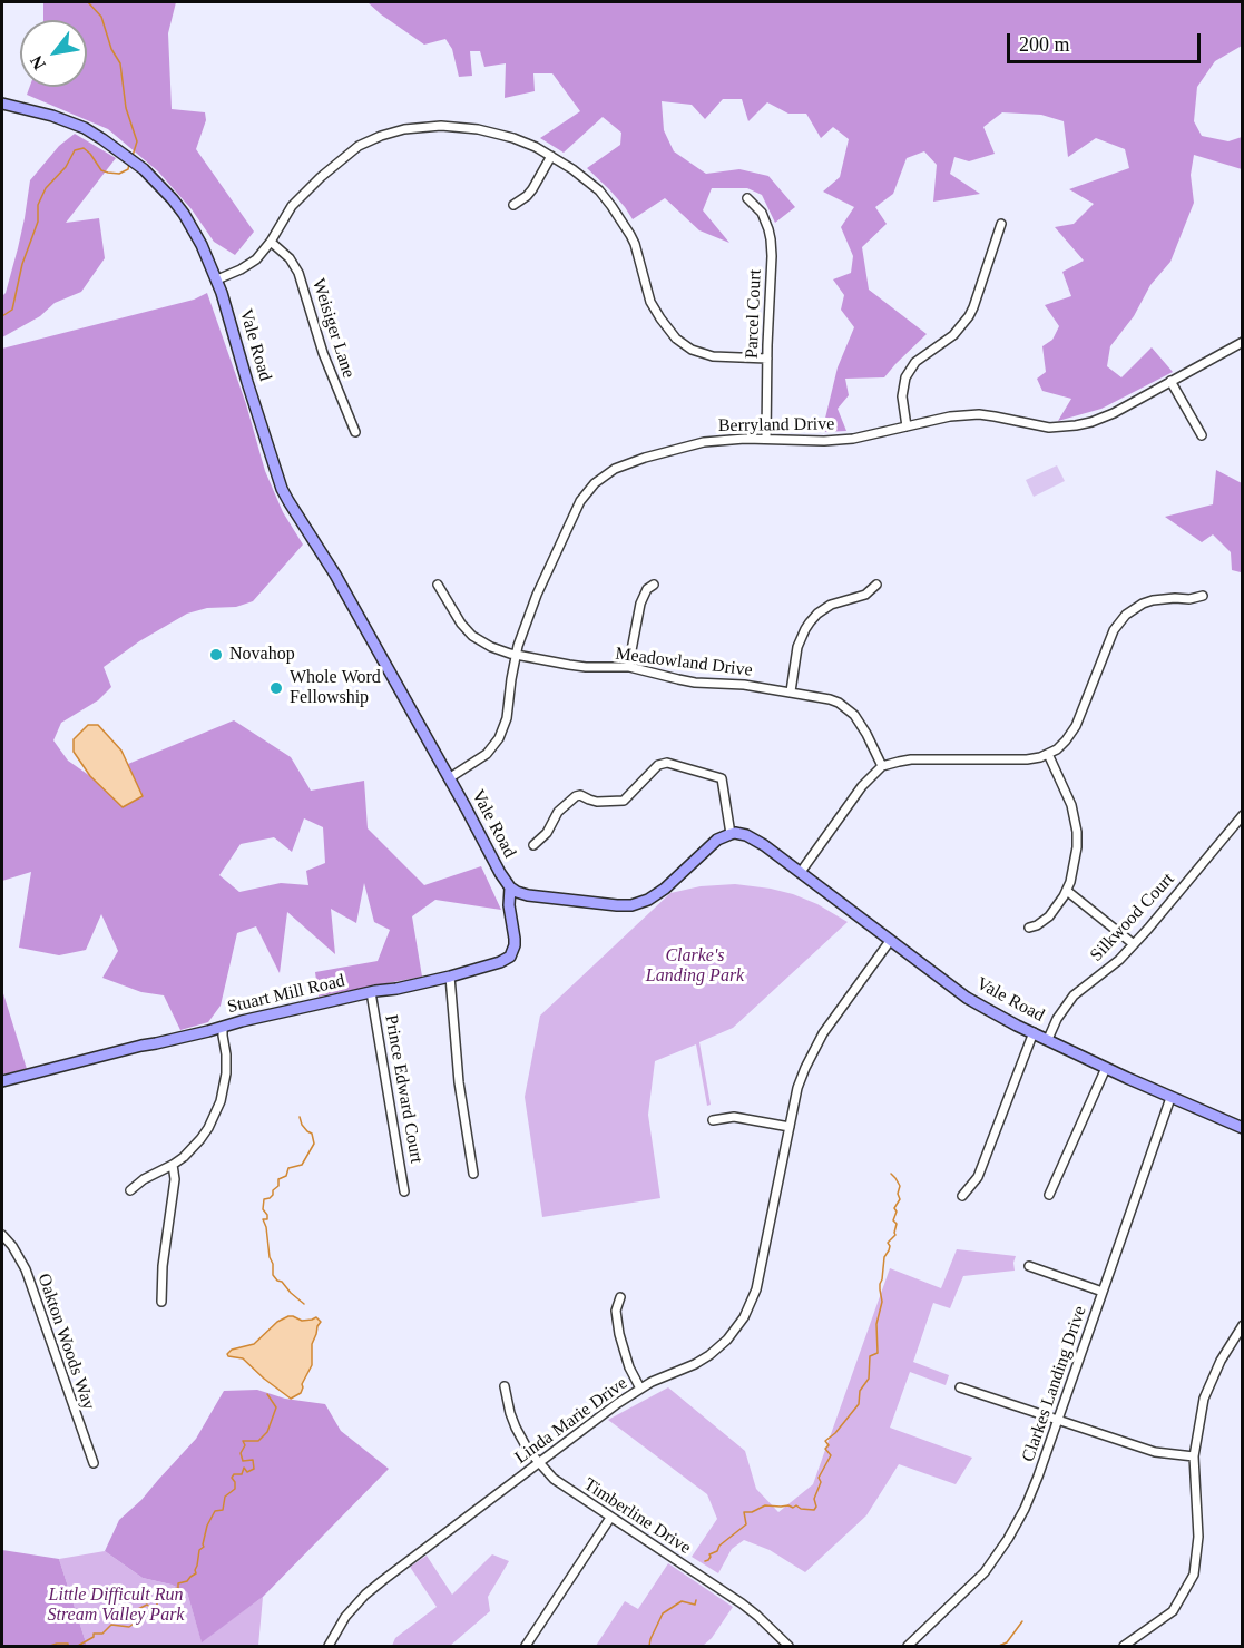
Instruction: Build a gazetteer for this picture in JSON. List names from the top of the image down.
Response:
{
  "streets": {
    "main road": ["Vale Road", "Stuart Mill Road"],
    "street": [
      "Parcel Court",
      "Weisiger Lane",
      "Berryland Drive",
      "Meadowland Drive",
      "Silkwood Court",
      "Prince Edward Court",
      "Oakton Woods Way",
      "Clarkes Landing Drive",
      "Linda Marie Drive",
      "Timberline Drive"
    ]
  },
  "crossings": [
    ["Parcel Court", "Berryland Drive"],
    ["Vale Road", "Berryland Drive"],
    ["Vale Road", "Silkwood Court"],
    ["Vale Road", "Stuart Mill Road"],
    ["Vale Road", "Clarkes Landing Drive"],
    ["Vale Road", "Linda Marie Drive"],
    ["Berryland Drive", "Meadowland Drive"],
    ["Stuart Mill Road", "Prince Edward Court"],
    ["Linda Marie Drive", "Timberline Drive"]
  ],
  "parks": ["Clarke's Landing Park", "Little Difficult Run Stream Valley Park"],
  "places": ["Novahop", "Whole Word Fellowship"],
  "scale_bar": "200 m",
  "north": "bottom left"
}
